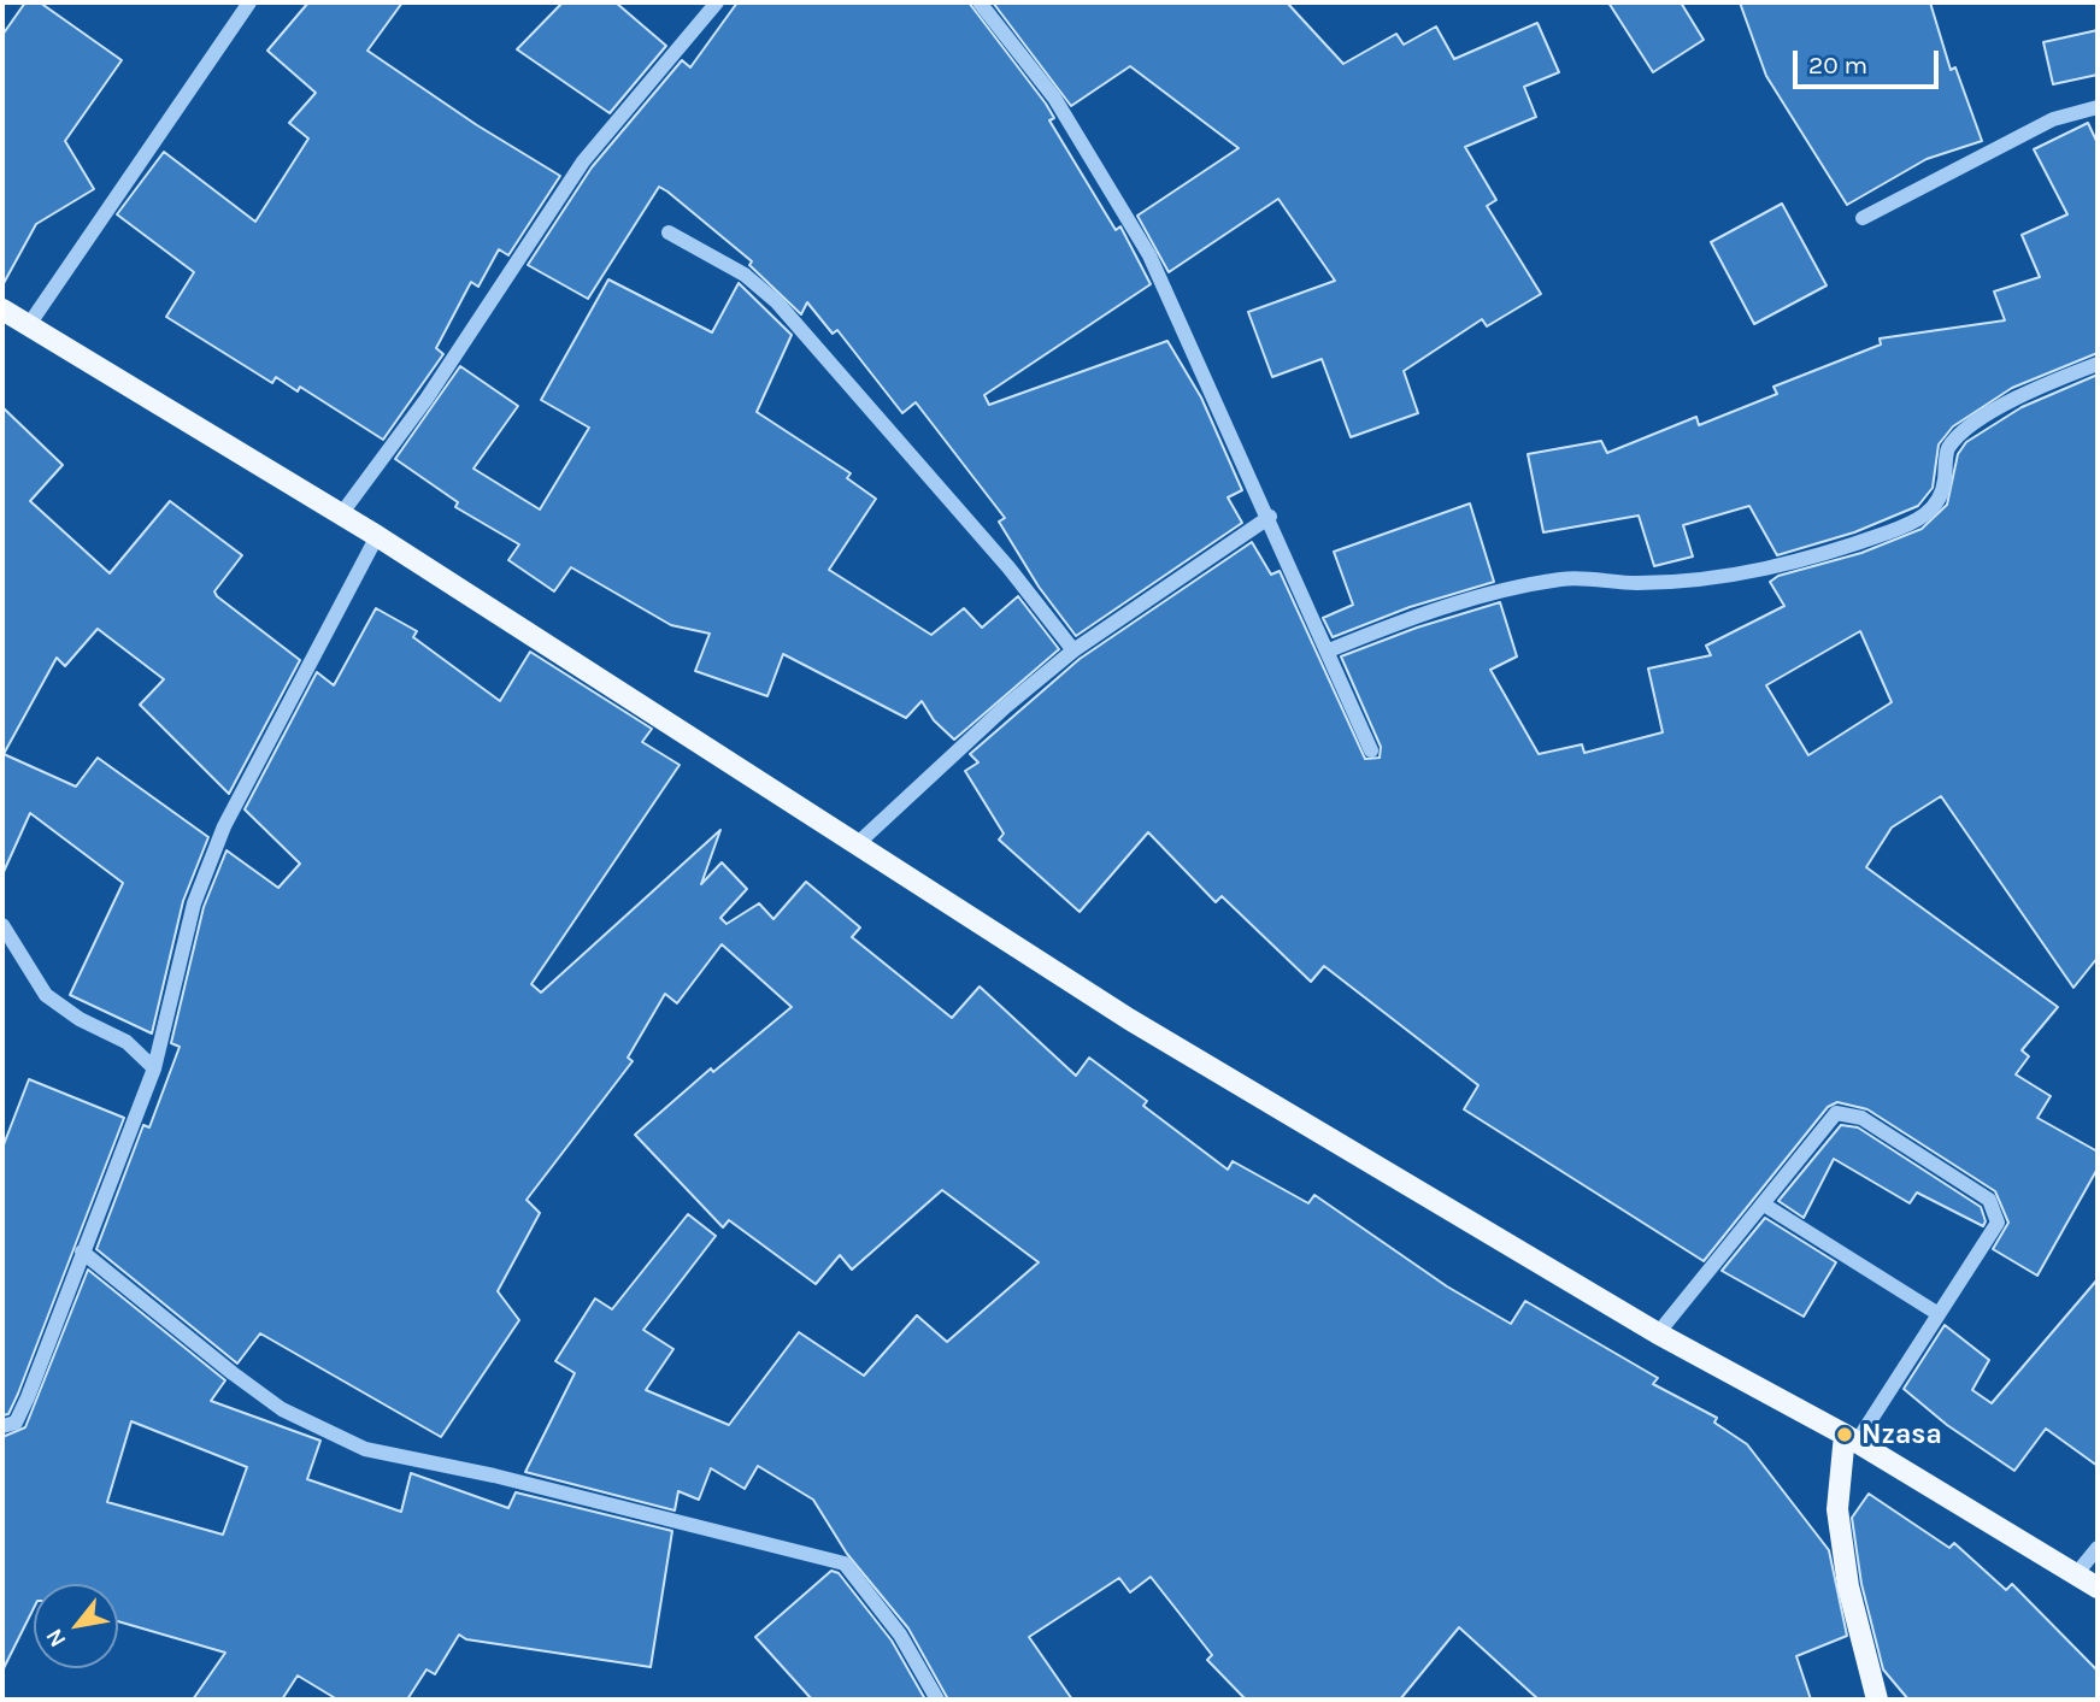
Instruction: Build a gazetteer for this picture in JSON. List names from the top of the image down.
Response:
{
  "places": ["Nzasa"],
  "scale_bar": "20 m",
  "north": "bottom left"
}
